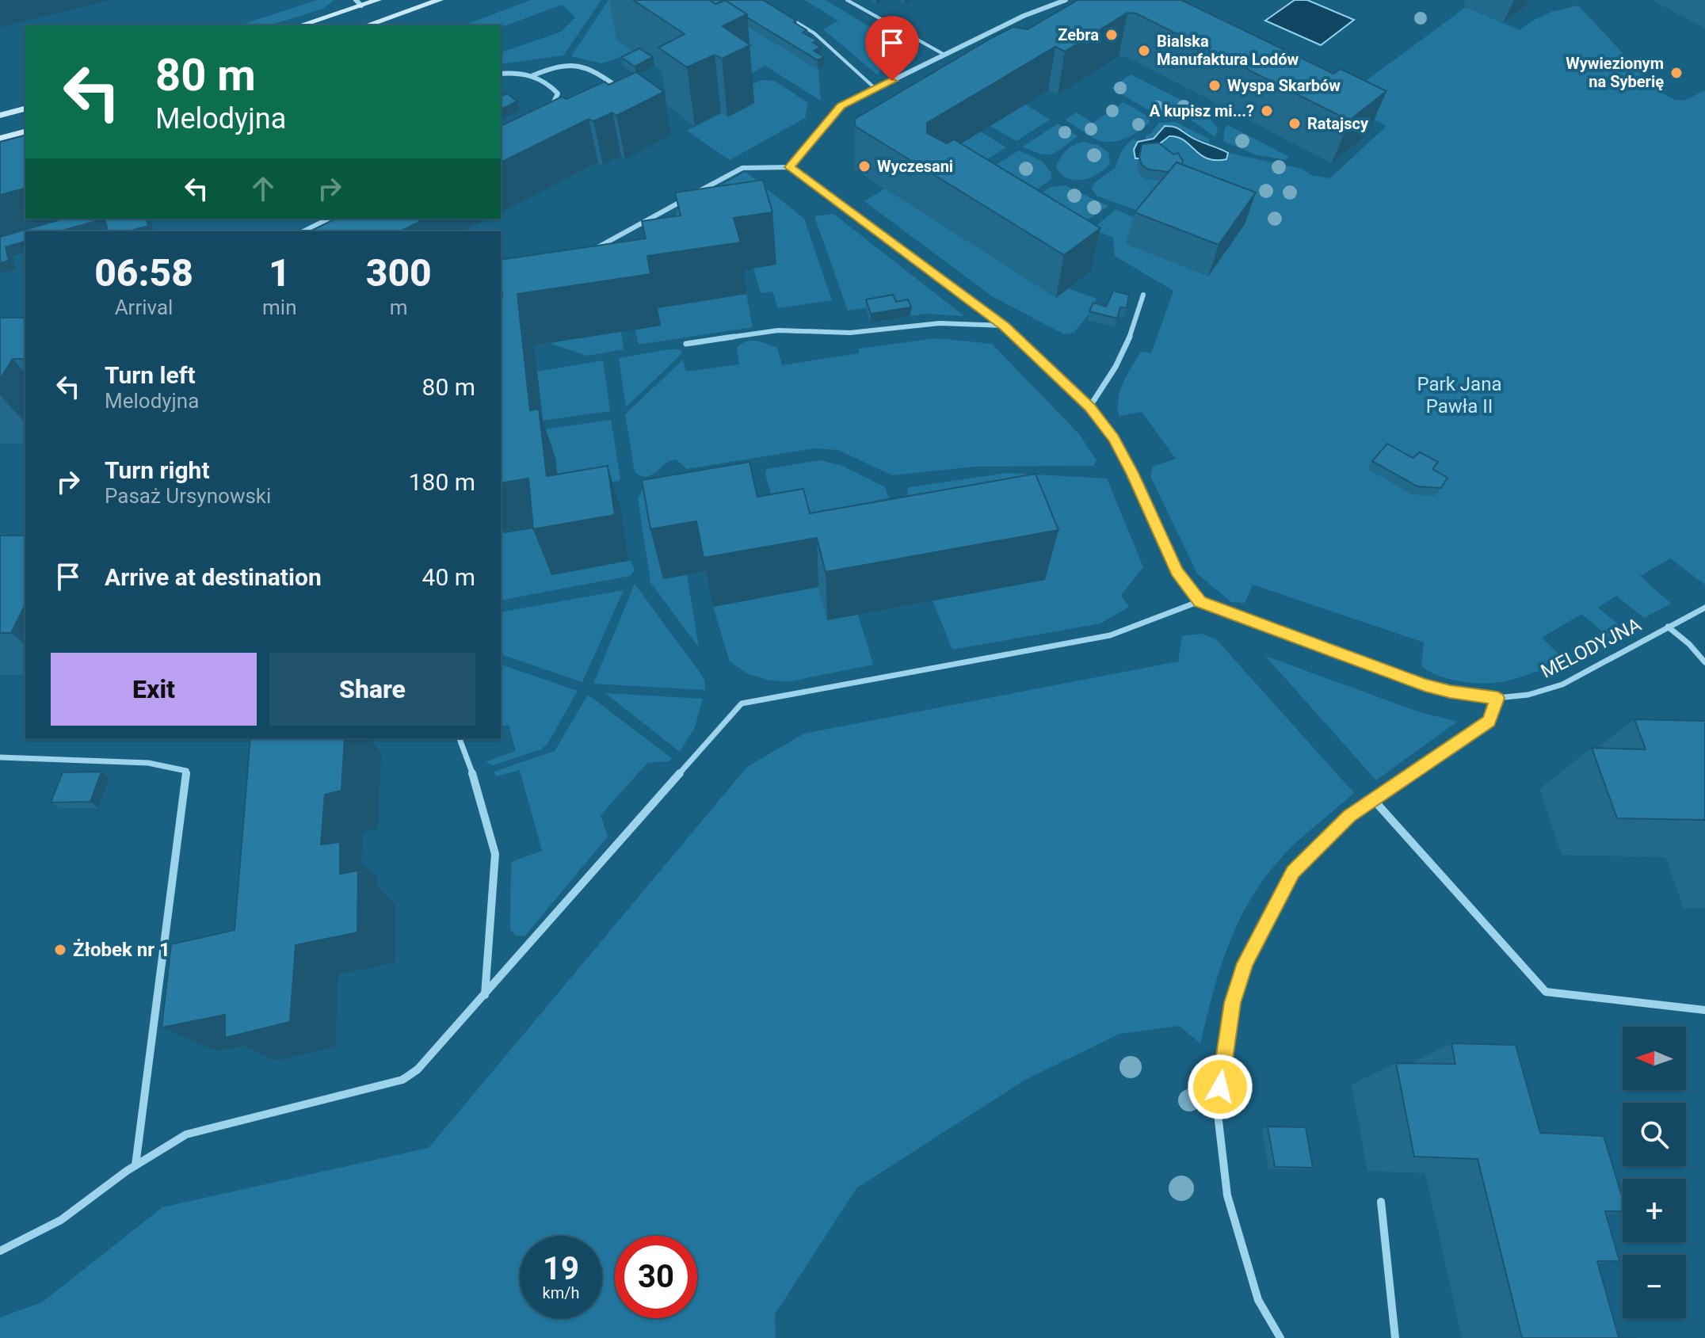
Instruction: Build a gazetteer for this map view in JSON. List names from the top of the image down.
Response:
{
  "streets": {
    "street": ["MELODYJNA"]
  },
  "parks": ["Park Jana Pawła II"],
  "places": [
    "Zebra",
    "Bialska Manufaktura Lodów",
    "Wywiezionym na Syberię",
    "Wyspa Skarbów",
    "A kupisz mi...?",
    "Ratajscy",
    "Wyczesani",
    "Żłobek nr 1"
  ],
  "north": "left",
  "page": {
    "turn": ["80 m", "Melodyjna"],
    "eta": [
      "06:58",
      "Arrival",
      "1",
      "min",
      "300",
      "m"
    ],
    "list": [
      {
        "name": "Turn left",
        "note": "Melodyjna",
        "value": "80 m"
      },
      {
        "name": "Turn right",
        "note": "Pasaż Ursynowski",
        "value": "180 m"
      },
      {
        "name": "Arrive at destination",
        "value": "40 m"
      }
    ],
    "buttons": ["Exit", "Share"],
    "map_buttons": ["+", "−"],
    "speed": "19 km/h",
    "limit": "30"
  }
}
